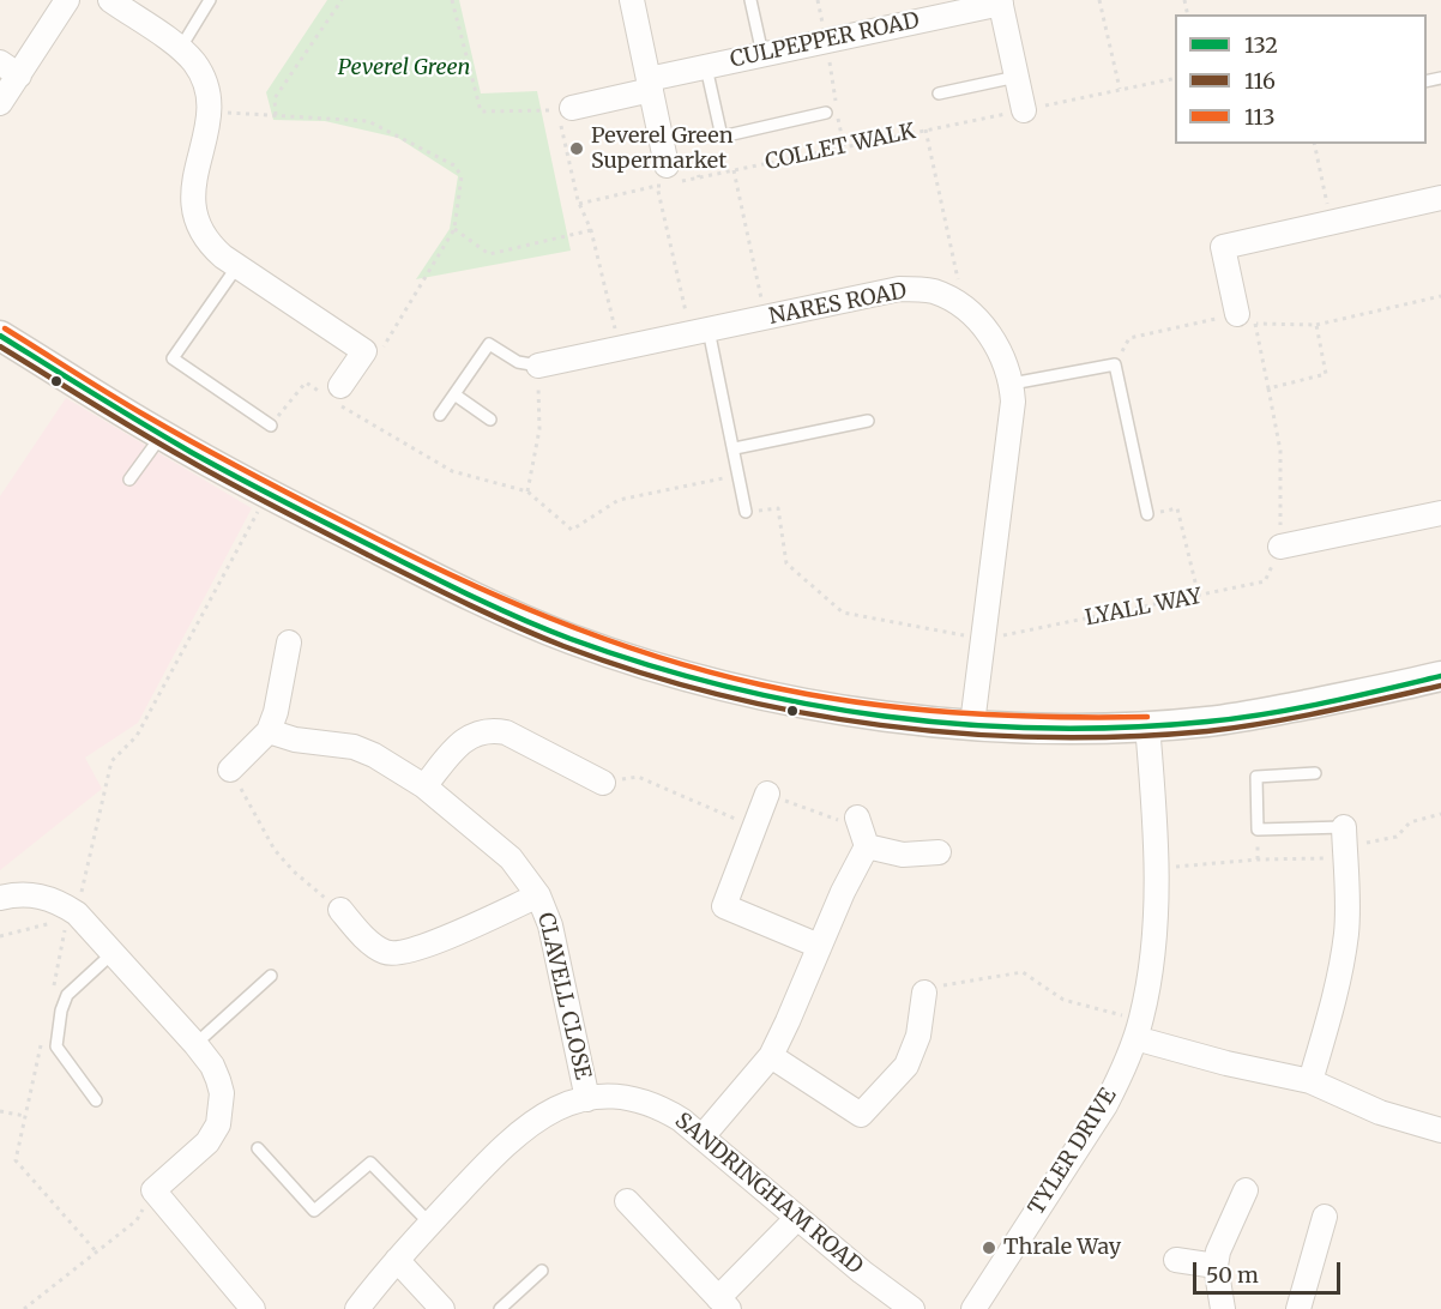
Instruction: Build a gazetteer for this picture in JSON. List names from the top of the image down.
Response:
{
  "streets": {
    "street": [
      "CULPEPPER ROAD",
      "NARES ROAD",
      "CLAVELL CLOSE",
      "TYLER DRIVE",
      "SANDRINGHAM ROAD"
    ],
    "path": ["COLLET WALK", "LYALL WAY"]
  },
  "crossings": [
    ["CULPEPPER ROAD", "COLLET WALK"],
    ["COLLET WALK", "NARES ROAD"],
    ["NARES ROAD", "LYALL WAY"],
    ["CLAVELL CLOSE", "SANDRINGHAM ROAD"]
  ],
  "parks": ["Peverel Green"],
  "places": ["Peverel Green Supermarket", "Thrale Way"],
  "lines": ["transit line 113", "transit line 132", "transit line 116"],
  "legend": ["132", "116", "113"],
  "scale_bar": "50 m"
}
